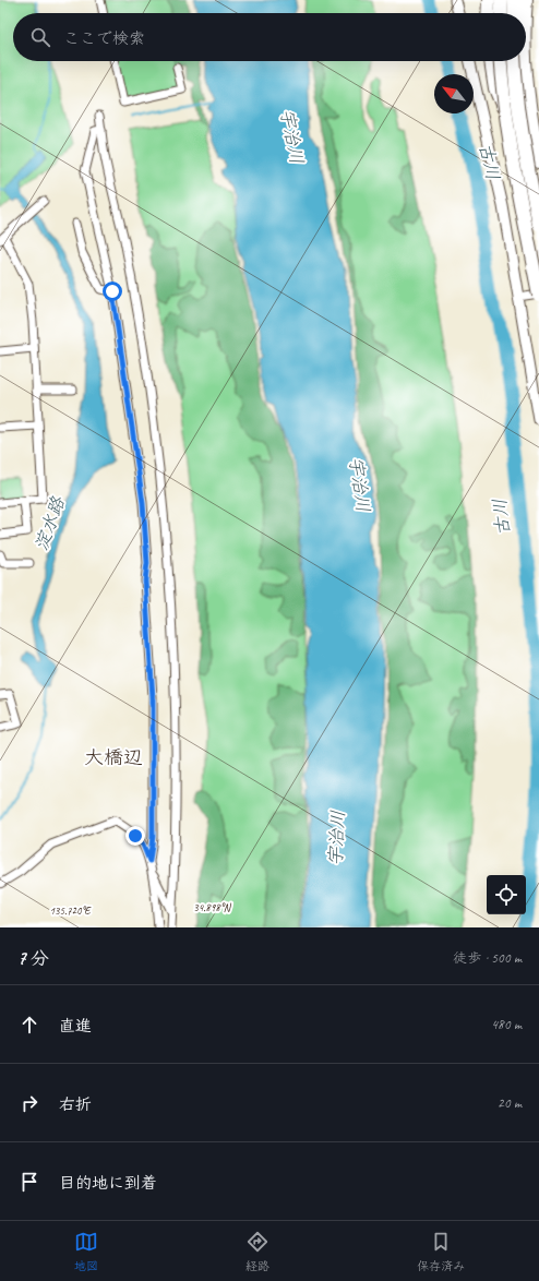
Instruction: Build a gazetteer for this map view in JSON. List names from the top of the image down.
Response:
{
  "districts": ["大橋辺"],
  "water": ["宇治川", "古川", "淀水路"],
  "north": "top left",
  "page": {
    "search": "ここで検索",
    "heading": ["7 分", "徒歩 · 500 m"],
    "list": [
      ["直進", "480 m"],
      ["右折", "20 m"],
      "目的地に到着"
    ],
    "nav": ["地図", "経路", "保存済み"]
  },
  "coordinates": ["34.898°N", "135.720°E"]
}
